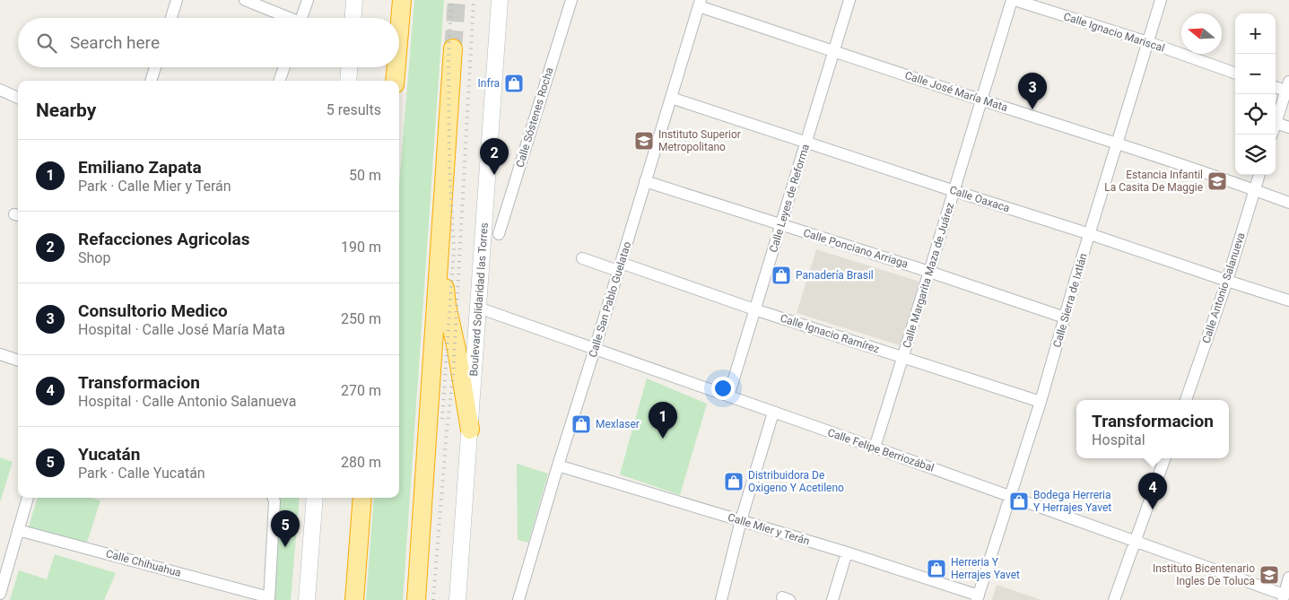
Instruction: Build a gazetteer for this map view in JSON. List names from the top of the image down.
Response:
{
  "streets": {
    "main road": ["Boulevard Solidaridad las Torres"],
    "street": [
      "Calle Ignacio Mariscal",
      "Calle José María Mata",
      "Calle Sóstenes Rocha",
      "Calle Leyes de Reforma",
      "Calle Oaxaca",
      "Calle Ponciano Arriaga",
      "Calle Margarita Maza de Juárez",
      "Calle Antonio Salanueva",
      "Calle San Pablo Guelatao",
      "Calle Sierra de Ixtlán",
      "Calle Ignacio Ramírez",
      "Calle Felipe Berriozábal",
      "Calle Mier y Terán",
      "Calle Chihuahua"
    ]
  },
  "crossings": [
    ["Calle Ignacio Mariscal", "Calle Margarita Maza de Juárez"],
    ["Calle Ignacio Mariscal", "Calle Sierra de Ixtlán"],
    ["Calle José María Mata", "Calle Leyes de Reforma"],
    ["Calle José María Mata", "Calle Margarita Maza de Juárez"],
    ["Calle José María Mata", "Calle Antonio Salanueva"],
    ["Calle José María Mata", "Calle San Pablo Guelatao"],
    ["Calle José María Mata", "Calle Sierra de Ixtlán"],
    ["Calle Leyes de Reforma", "Calle Oaxaca"],
    ["Calle Leyes de Reforma", "Calle Ponciano Arriaga"],
    ["Calle Leyes de Reforma", "Calle Ignacio Ramírez"],
    ["Calle Leyes de Reforma", "Calle Felipe Berriozábal"],
    ["Calle Oaxaca", "Calle Margarita Maza de Juárez"],
    ["Calle Oaxaca", "Calle Antonio Salanueva"],
    ["Calle Oaxaca", "Calle San Pablo Guelatao"],
    ["Calle Oaxaca", "Calle Sierra de Ixtlán"],
    ["Calle Ponciano Arriaga", "Calle Margarita Maza de Juárez"],
    ["Calle Ponciano Arriaga", "Calle San Pablo Guelatao"],
    ["Calle Ponciano Arriaga", "Calle Sierra de Ixtlán"],
    ["Calle Margarita Maza de Juárez", "Calle Ignacio Ramírez"],
    ["Calle Margarita Maza de Juárez", "Calle Felipe Berriozábal"],
    ["Boulevard Solidaridad las Torres", "Calle Felipe Berriozábal"],
    ["Calle San Pablo Guelatao", "Calle Ignacio Ramírez"],
    ["Calle San Pablo Guelatao", "Calle Felipe Berriozábal"],
    ["Calle San Pablo Guelatao", "Calle Mier y Terán"],
    ["Calle Sierra de Ixtlán", "Calle Ignacio Ramírez"],
    ["Calle Sierra de Ixtlán", "Calle Felipe Berriozábal"],
    ["Calle Sierra de Ixtlán", "Calle Mier y Terán"]
  ],
  "places": {
    "shop": [
      "Infra",
      "Panadería Brasil",
      "Mexlaser",
      "Distribuidora De Oxigeno Y Acetileno",
      "Bodega Herreria Y Herrajes Yavet",
      "Herreria Y Herrajes Yavet"
    ],
    "school or university": ["Instituto Superior Metropolitano", "Estancia Infantil La Casita De Maggie", "Instituto Bicentenario Ingles De Toluca"]
  },
  "north": "left",
  "page": {
    "map_buttons": ["+", "−"],
    "search": "Search here",
    "pins": [
      "3",
      "2",
      "1",
      "4",
      "5"
    ],
    "heading": ["Nearby", "5 results"],
    "list": [
      {
        "mark": "1",
        "name": "Emiliano Zapata",
        "note": "Park · Calle Mier y Terán",
        "value": "50 m"
      },
      {
        "mark": "2",
        "name": "Refacciones Agricolas",
        "note": "Shop",
        "value": "190 m"
      },
      {
        "mark": "3",
        "name": "Consultorio Medico",
        "note": "Hospital · Calle José María Mata",
        "value": "250 m"
      },
      {
        "mark": "4",
        "name": "Transformacion",
        "note": "Hospital · Calle Antonio Salanueva",
        "value": "270 m"
      },
      {
        "mark": "5",
        "name": "Yucatán",
        "note": "Park · Calle Yucatán",
        "value": "280 m"
      }
    ],
    "popup": ["Transformacion", "Hospital"]
  }
}
